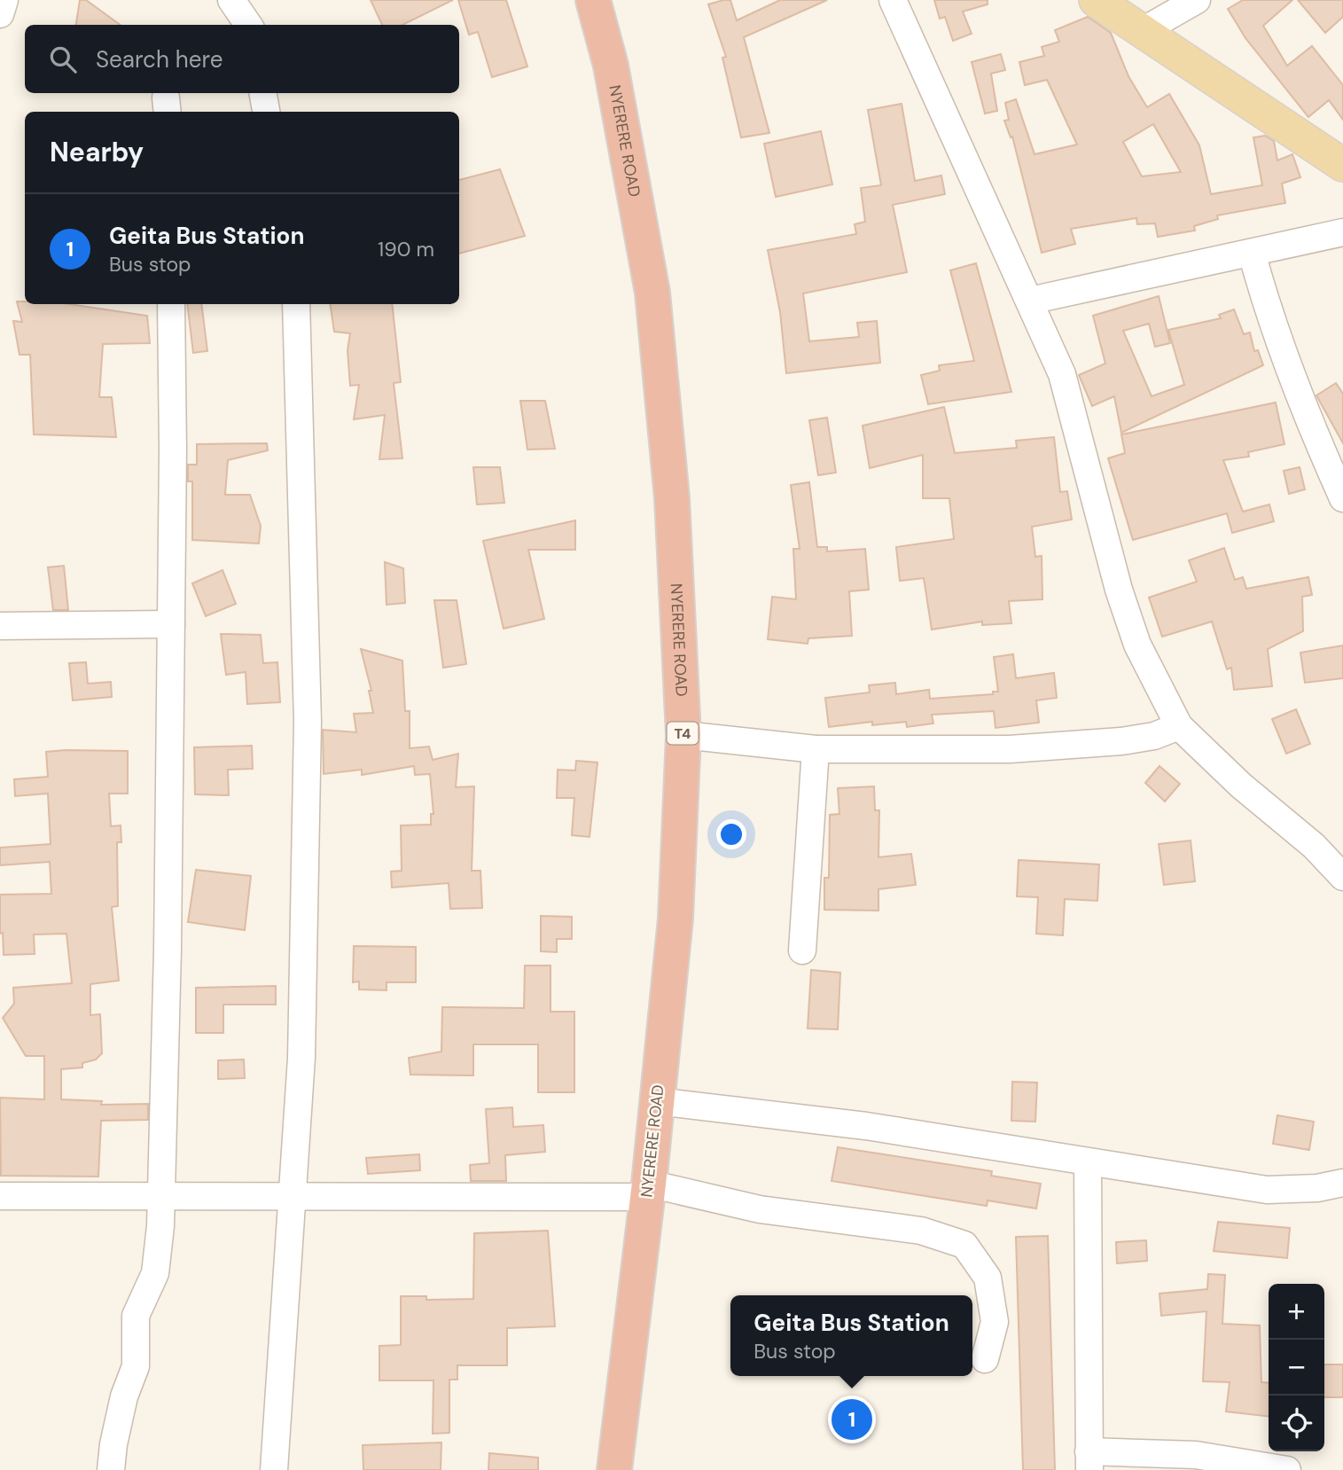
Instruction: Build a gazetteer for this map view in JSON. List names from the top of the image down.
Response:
{
  "streets": {
    "highway": ["NYERERE ROAD", "T4"]
  },
  "page": {
    "search": "Search here",
    "heading": "Nearby",
    "list": [
      {
        "mark": "1",
        "name": "Geita Bus Station",
        "note": "Bus stop",
        "value": "190 m"
      }
    ],
    "map_buttons": ["+", "−"],
    "popup": ["Geita Bus Station", "Bus stop"],
    "pins": "1"
  }
}
